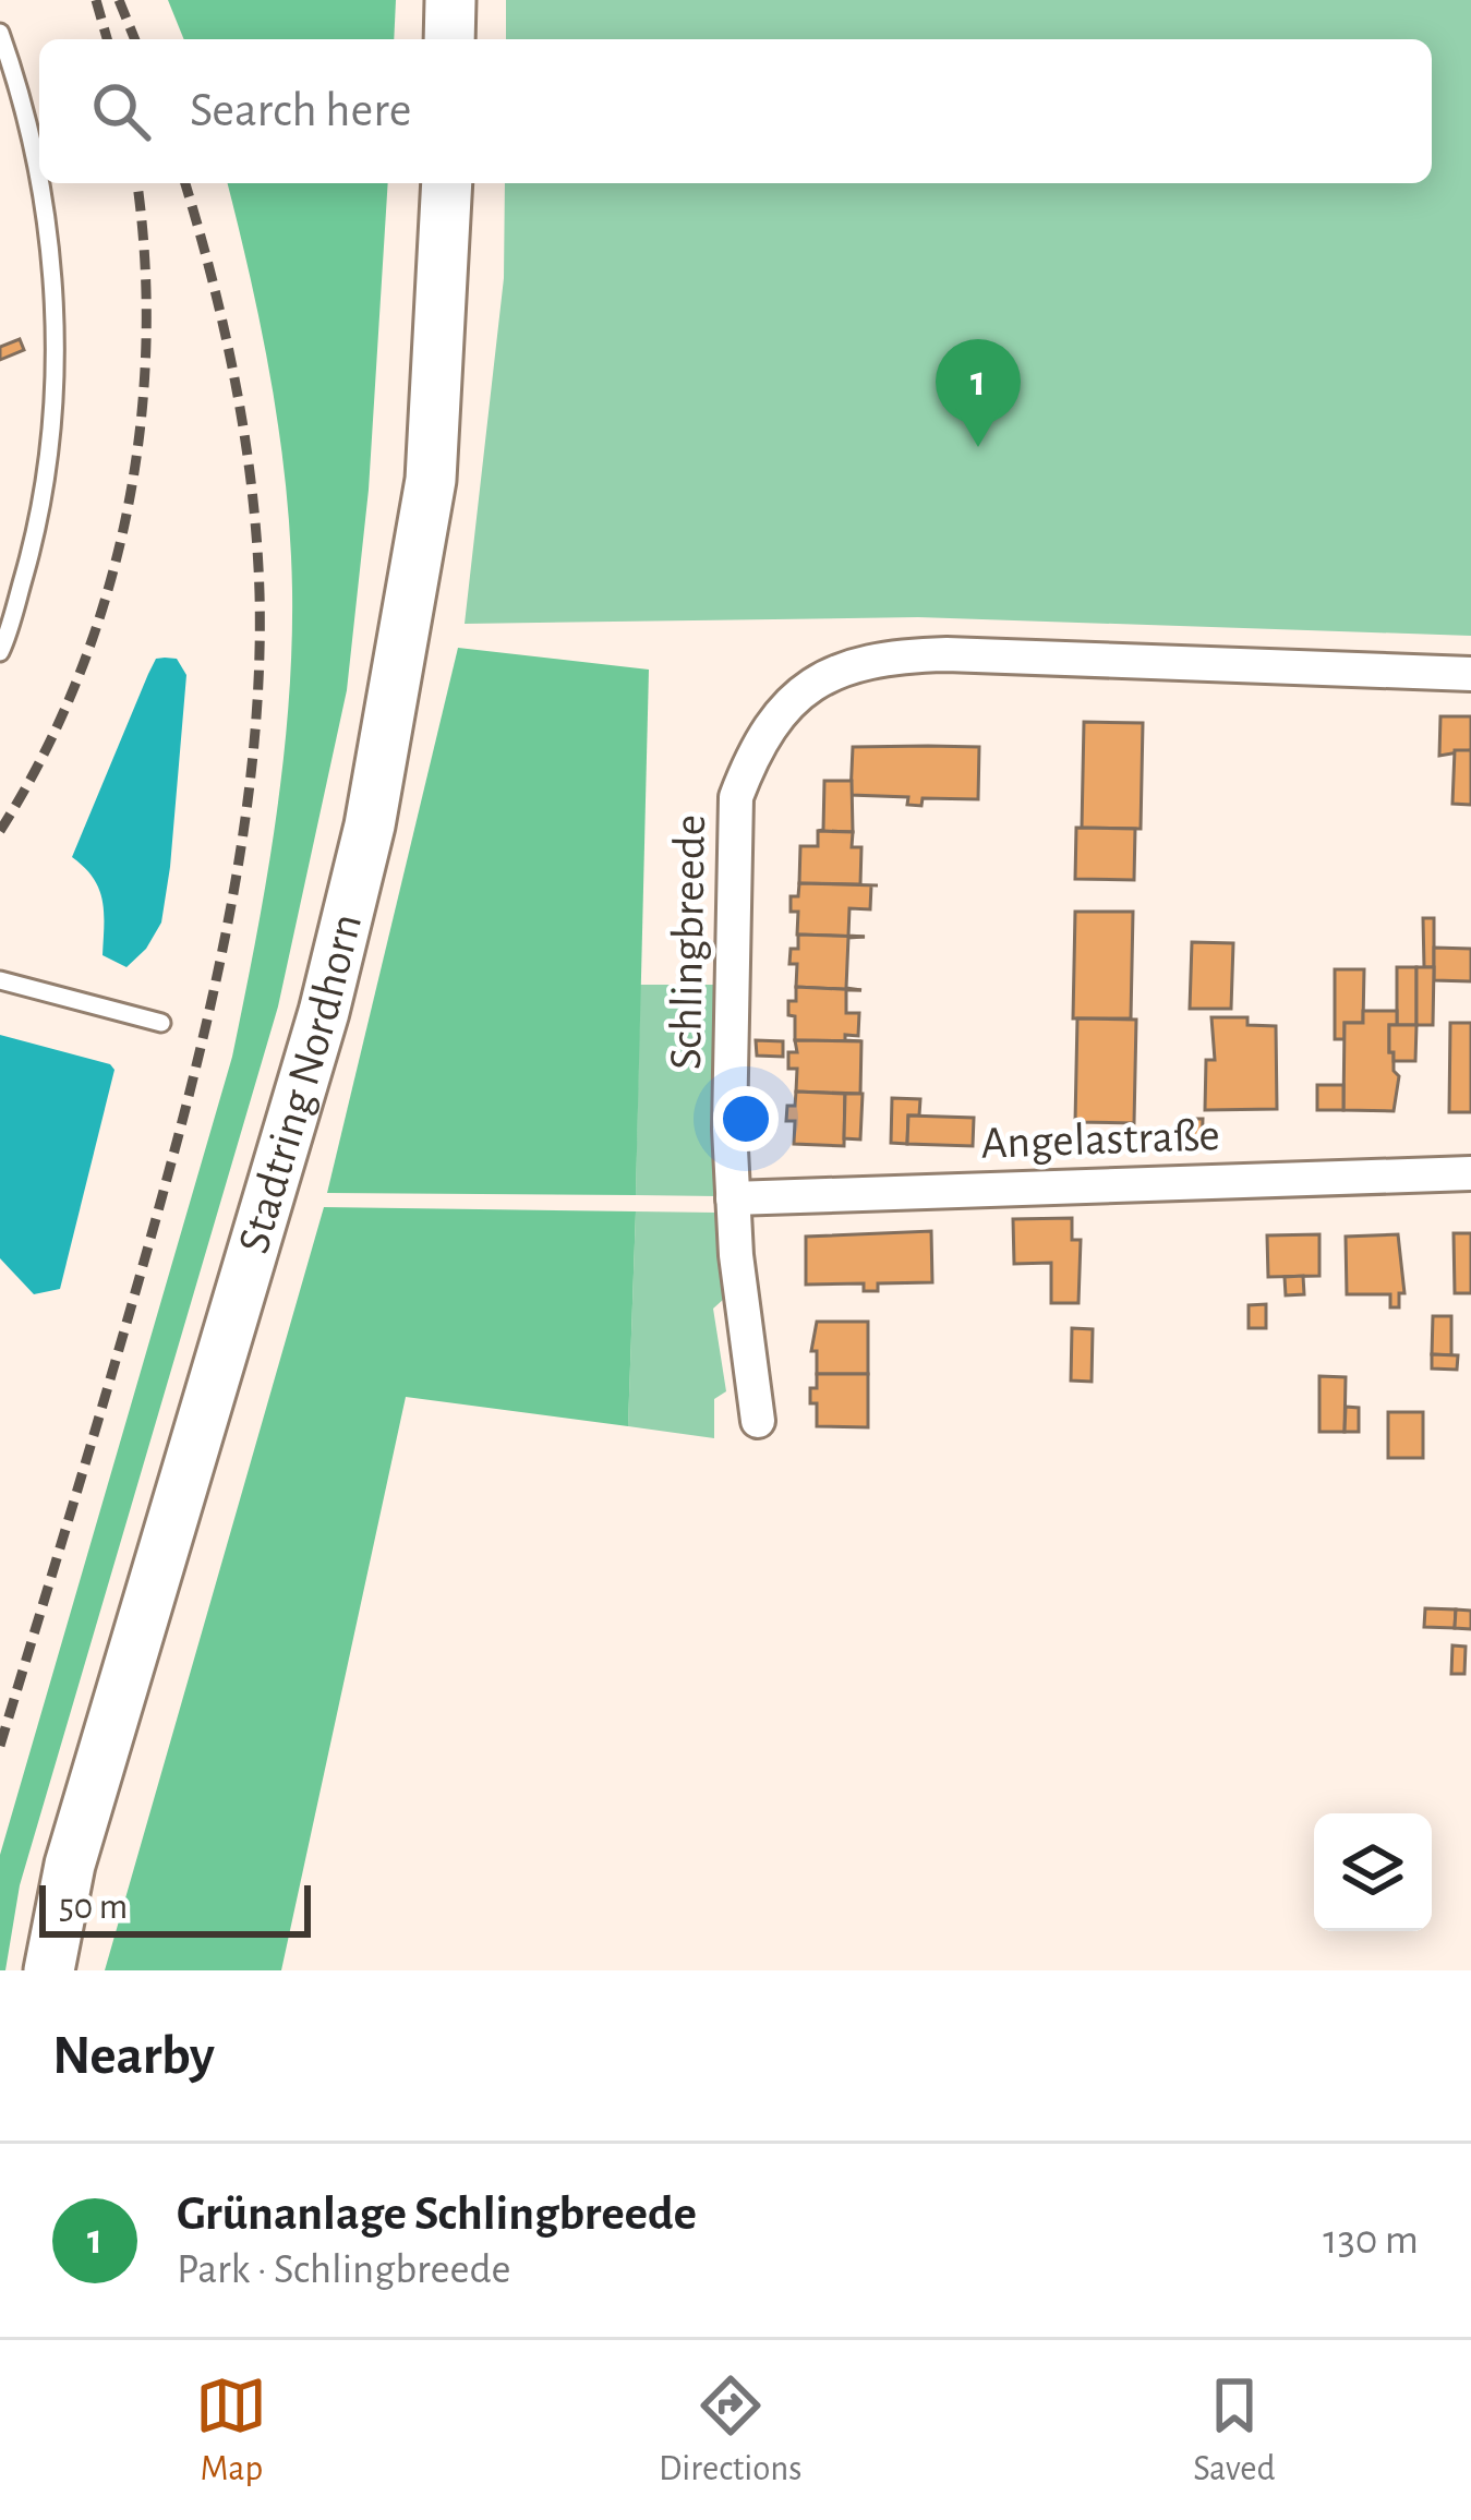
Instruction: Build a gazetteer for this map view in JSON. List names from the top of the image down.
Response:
{
  "streets": {
    "main road": ["Stadtring Nordhorn"],
    "street": ["Schlingbreede", "Angelastraße"]
  },
  "crossings": [
    ["Schlingbreede", "Angelastraße"]
  ],
  "scale_bar": "50 m",
  "page": {
    "search": "Search here",
    "pins": "1",
    "scale": "50 m",
    "heading": "Nearby",
    "list": [
      {
        "mark": "1",
        "name": "Grünanlage Schlingbreede",
        "note": "Park · Schlingbreede",
        "value": "130 m"
      }
    ],
    "nav": ["Map", "Directions", "Saved"]
  }
}
